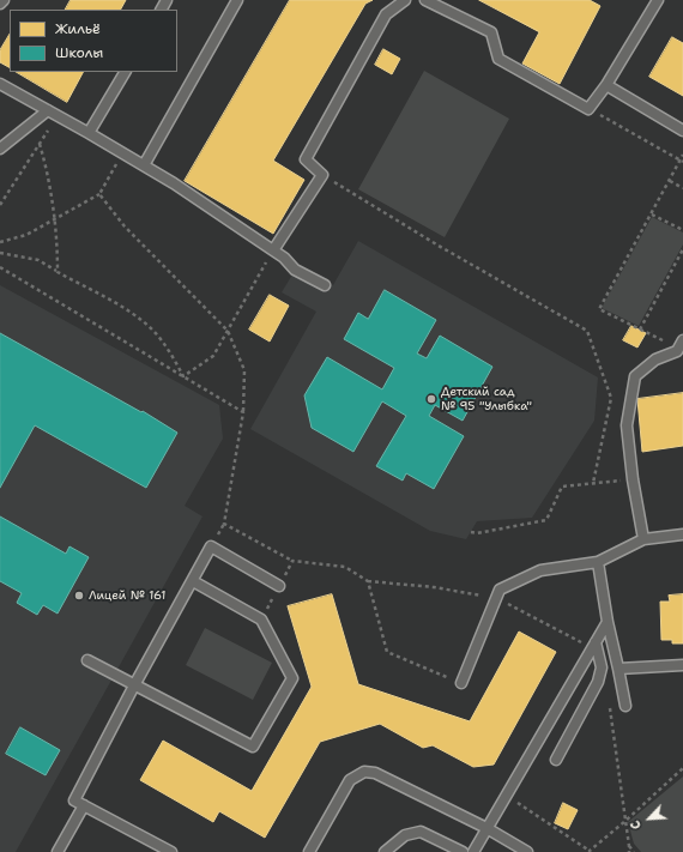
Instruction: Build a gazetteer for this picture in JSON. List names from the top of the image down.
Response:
{
  "places": ["Детский сад № 95 \"Улыбка\"", "Лицей № 161"],
  "legend": ["Жильё", "Школы"],
  "north": "bottom left"
}
